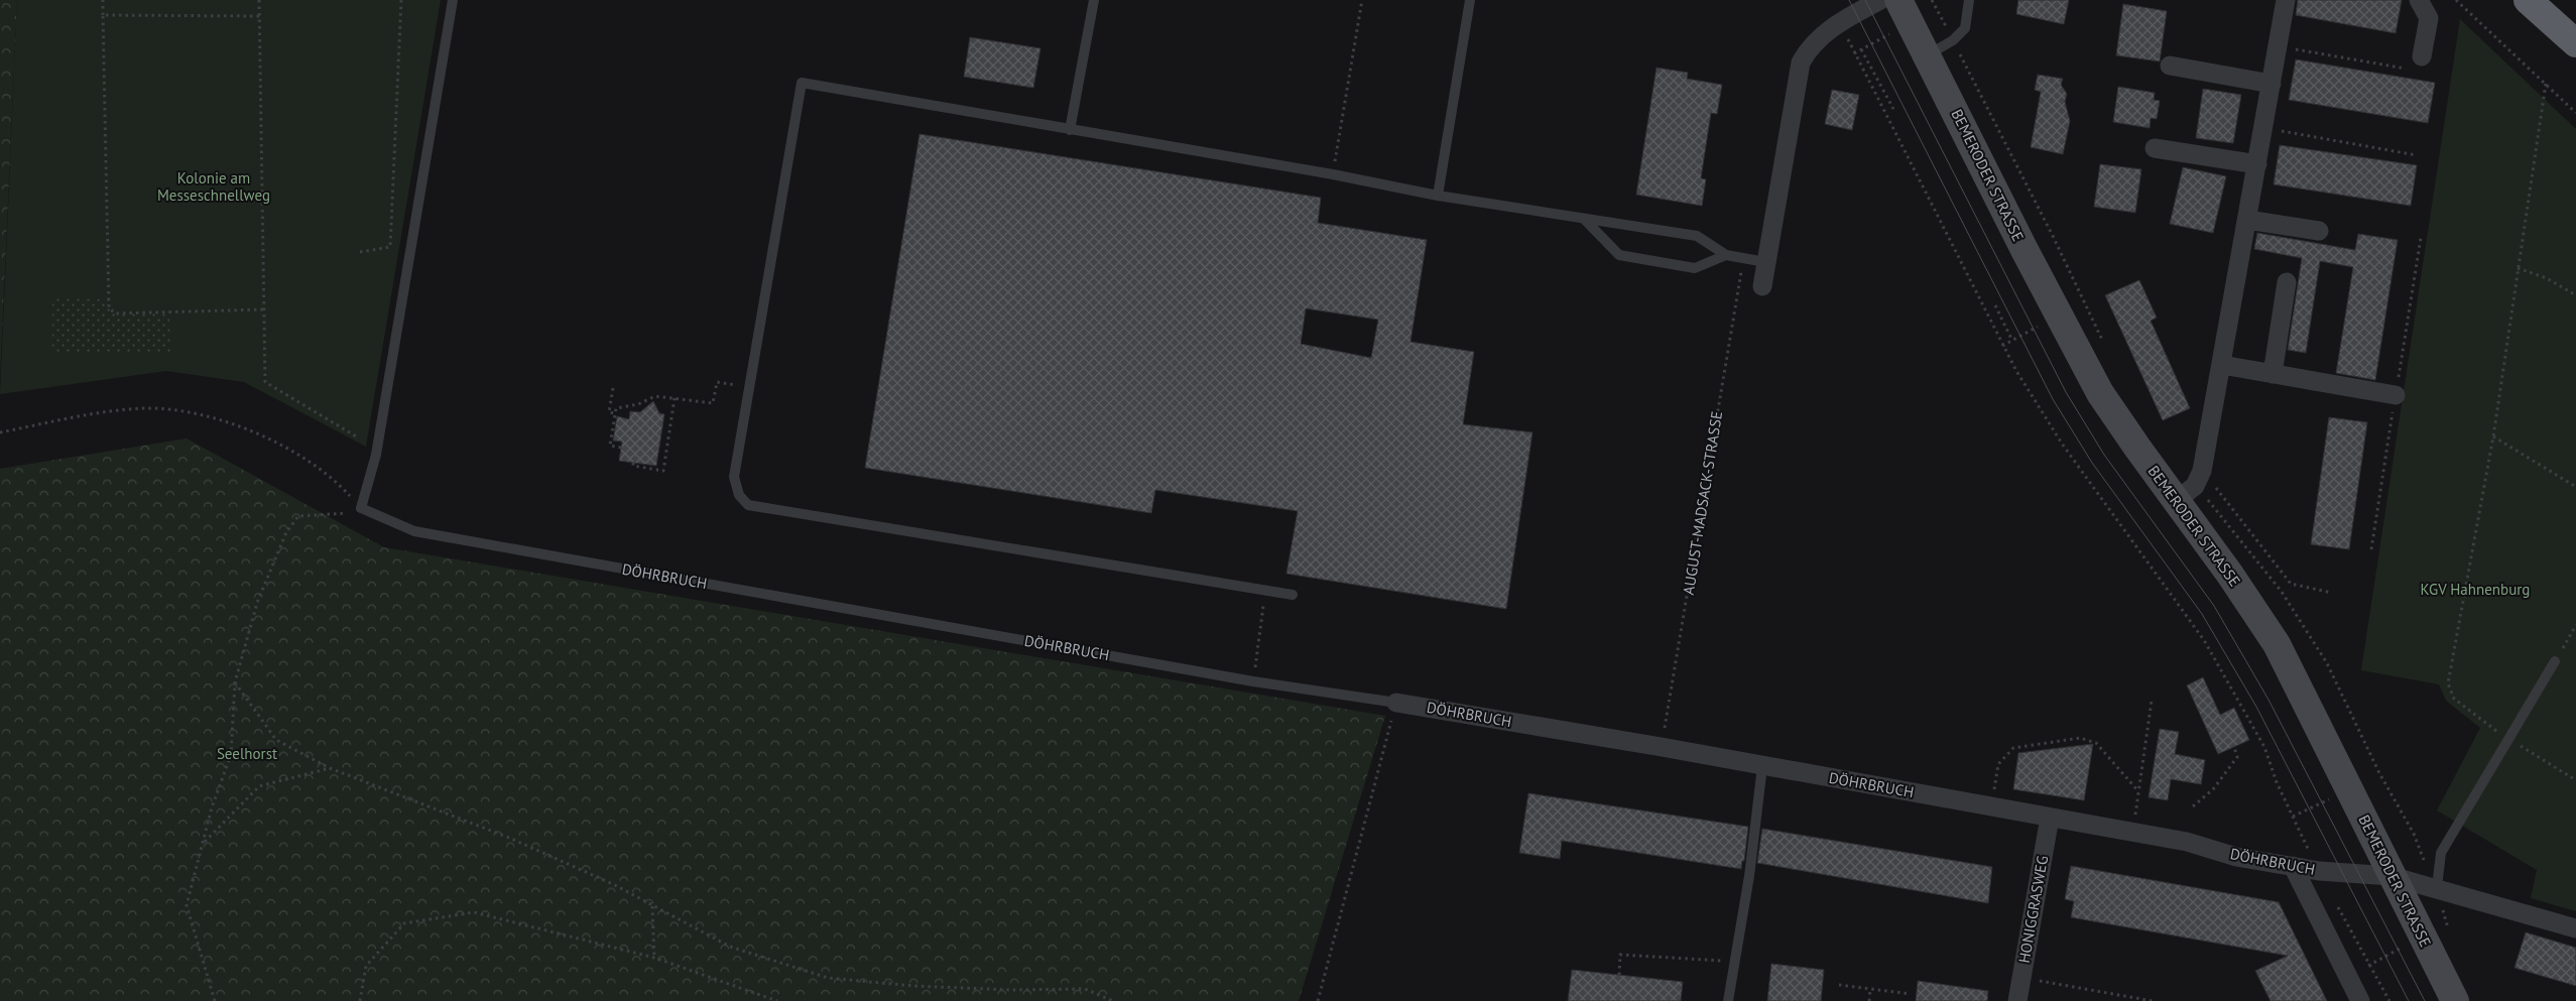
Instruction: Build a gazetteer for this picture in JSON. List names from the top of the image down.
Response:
{
  "streets": {
    "main road": ["BEMERODER STRASSE"],
    "street": ["DÖHRBRUCH", "HONIGGRASWEG"],
    "path": ["AUGUST-MADSACK-STRASSE"]
  },
  "crossings": [
    ["BEMERODER STRASSE", "DÖHRBRUCH"],
    ["AUGUST-MADSACK-STRASSE", "DÖHRBRUCH"],
    ["DÖHRBRUCH", "HONIGGRASWEG"]
  ],
  "parks": ["Kolonie am Messeschnellweg", "KGV Hahnenburg", "Seelhorst"]
}
